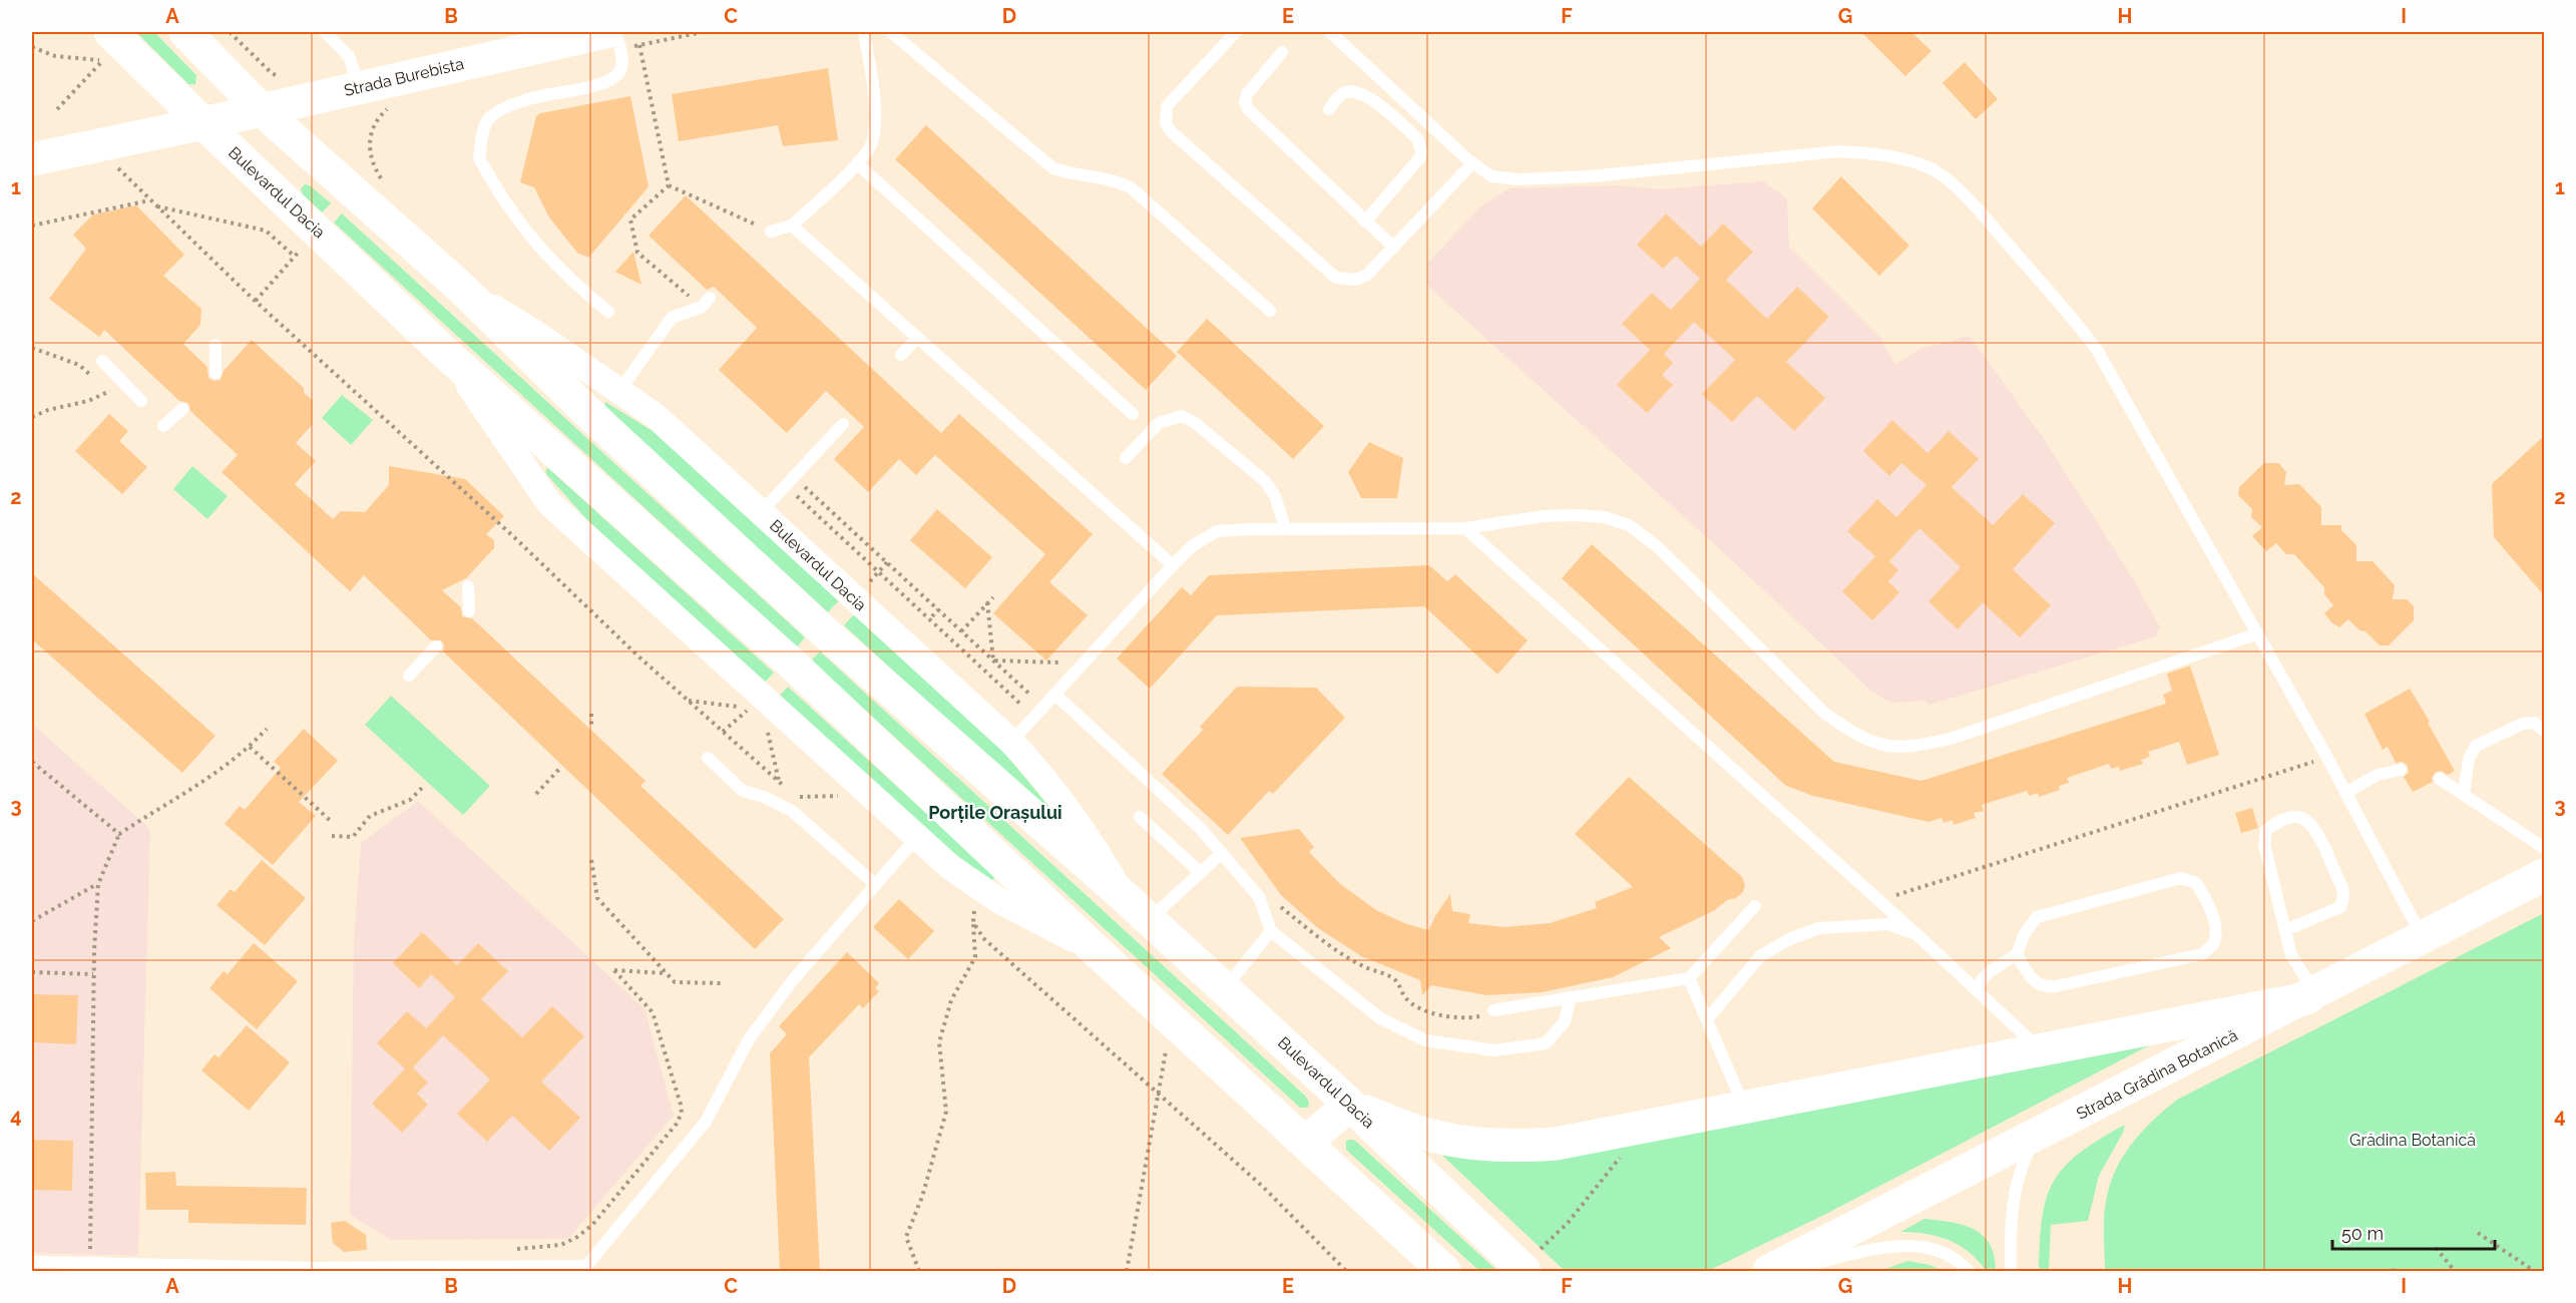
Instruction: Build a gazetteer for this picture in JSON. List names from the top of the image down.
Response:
{
  "streets": {
    "main road": ["Strada Burebista", "Bulevardul Dacia", "Strada Grădina Botanică"]
  },
  "crossings": [
    ["Strada Burebista", "Bulevardul Dacia"]
  ],
  "districts": ["Porțile Orașului"],
  "parks": ["Grădina Botanică"],
  "scale_bar": "50 m",
  "grid": {
    "columns": [
      "A",
      "B",
      "C",
      "D",
      "E",
      "F",
      "G",
      "H",
      "I"
    ],
    "rows": [
      "1",
      "2",
      "3",
      "4"
    ]
  }
}
